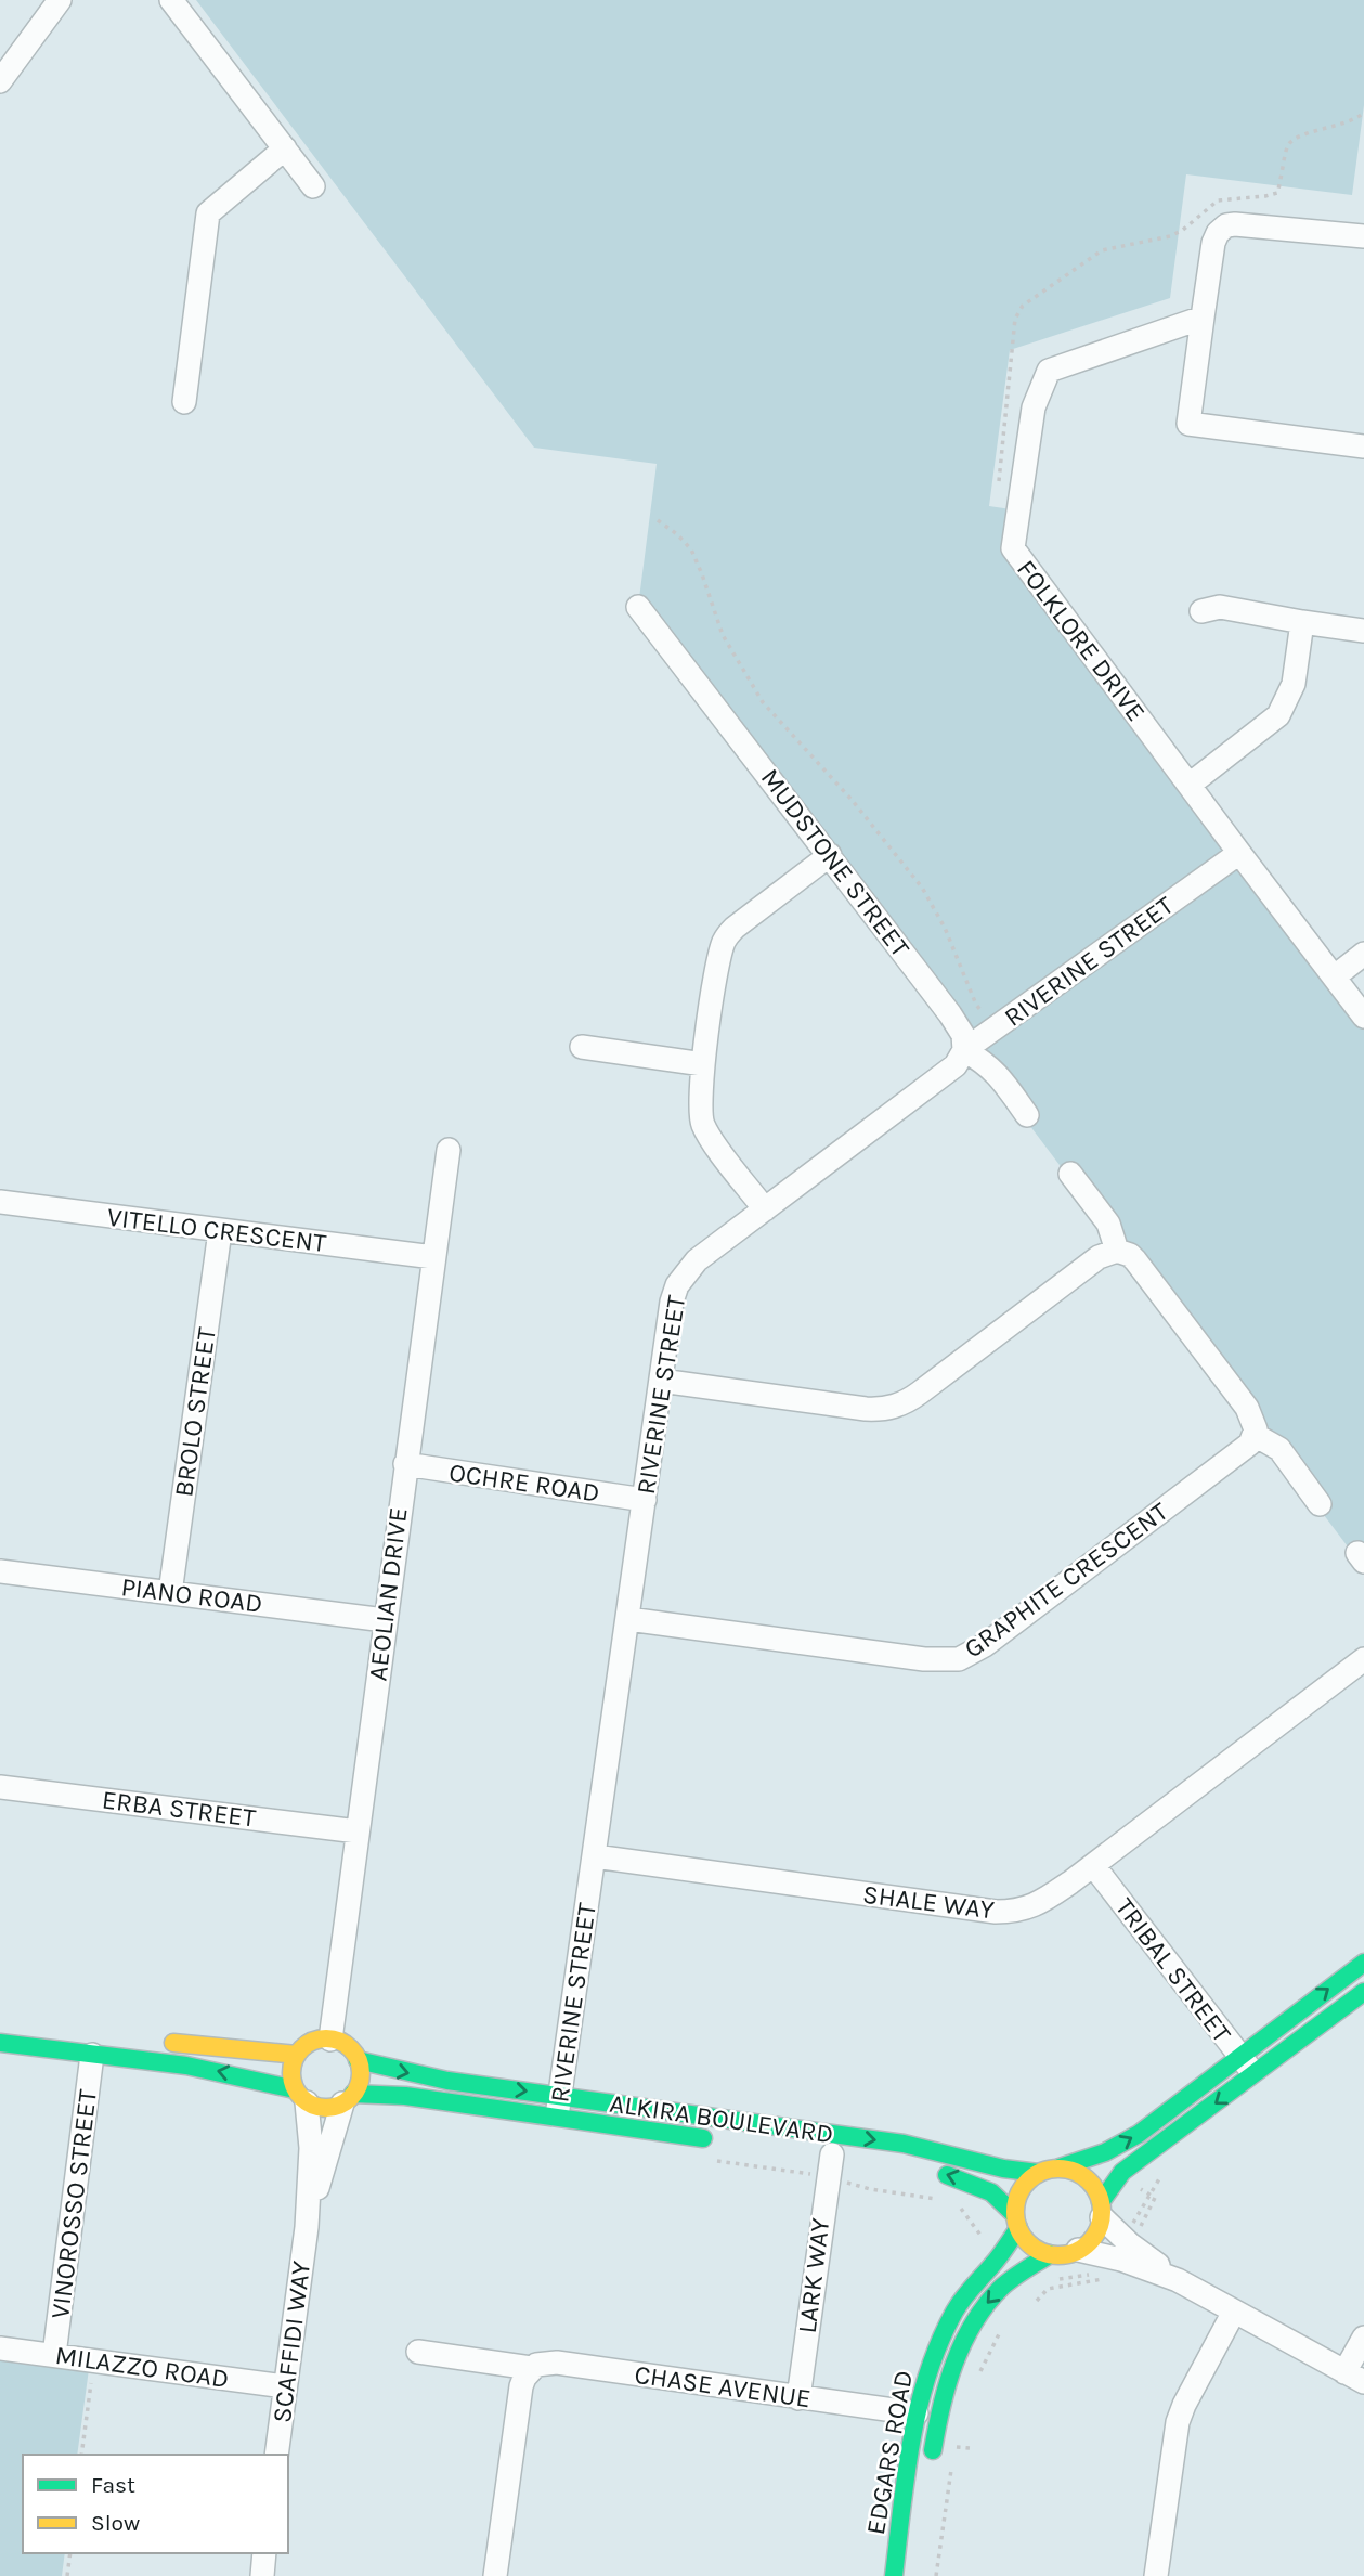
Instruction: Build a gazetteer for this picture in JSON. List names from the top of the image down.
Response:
{
  "streets": {
    "street": [
      "FOLKLORE DRIVE",
      "MUDSTONE STREET",
      "RIVERINE STREET",
      "VITELLO CRESCENT",
      "BROLO STREET",
      "OCHRE ROAD",
      "GRAPHITE CRESCENT",
      "AEOLIAN DRIVE",
      "PIANO ROAD",
      "ERBA STREET",
      "SHALE WAY",
      "TRIBAL STREET",
      "ALKIRA BOULEVARD",
      "VINOROSSO STREET",
      "LARK WAY",
      "SCAFFIDI WAY",
      "MILAZZO ROAD",
      "CHASE AVENUE",
      "EDGARS ROAD"
    ]
  },
  "crossings": [
    ["FOLKLORE DRIVE", "RIVERINE STREET"],
    ["MUDSTONE STREET", "RIVERINE STREET"],
    ["RIVERINE STREET", "OCHRE ROAD"],
    ["RIVERINE STREET", "GRAPHITE CRESCENT"],
    ["RIVERINE STREET", "SHALE WAY"],
    ["RIVERINE STREET", "ALKIRA BOULEVARD"],
    ["VITELLO CRESCENT", "BROLO STREET"],
    ["VITELLO CRESCENT", "AEOLIAN DRIVE"],
    ["BROLO STREET", "PIANO ROAD"],
    ["OCHRE ROAD", "AEOLIAN DRIVE"],
    ["AEOLIAN DRIVE", "PIANO ROAD"],
    ["AEOLIAN DRIVE", "ERBA STREET"],
    ["AEOLIAN DRIVE", "ALKIRA BOULEVARD"],
    ["AEOLIAN DRIVE", "SCAFFIDI WAY"],
    ["SHALE WAY", "TRIBAL STREET"],
    ["ALKIRA BOULEVARD", "SCAFFIDI WAY"],
    ["ALKIRA BOULEVARD", "EDGARS ROAD"],
    ["VINOROSSO STREET", "MILAZZO ROAD"],
    ["LARK WAY", "CHASE AVENUE"],
    ["SCAFFIDI WAY", "MILAZZO ROAD"],
    ["CHASE AVENUE", "EDGARS ROAD"]
  ],
  "legend": ["Fast", "Slow"]
}
